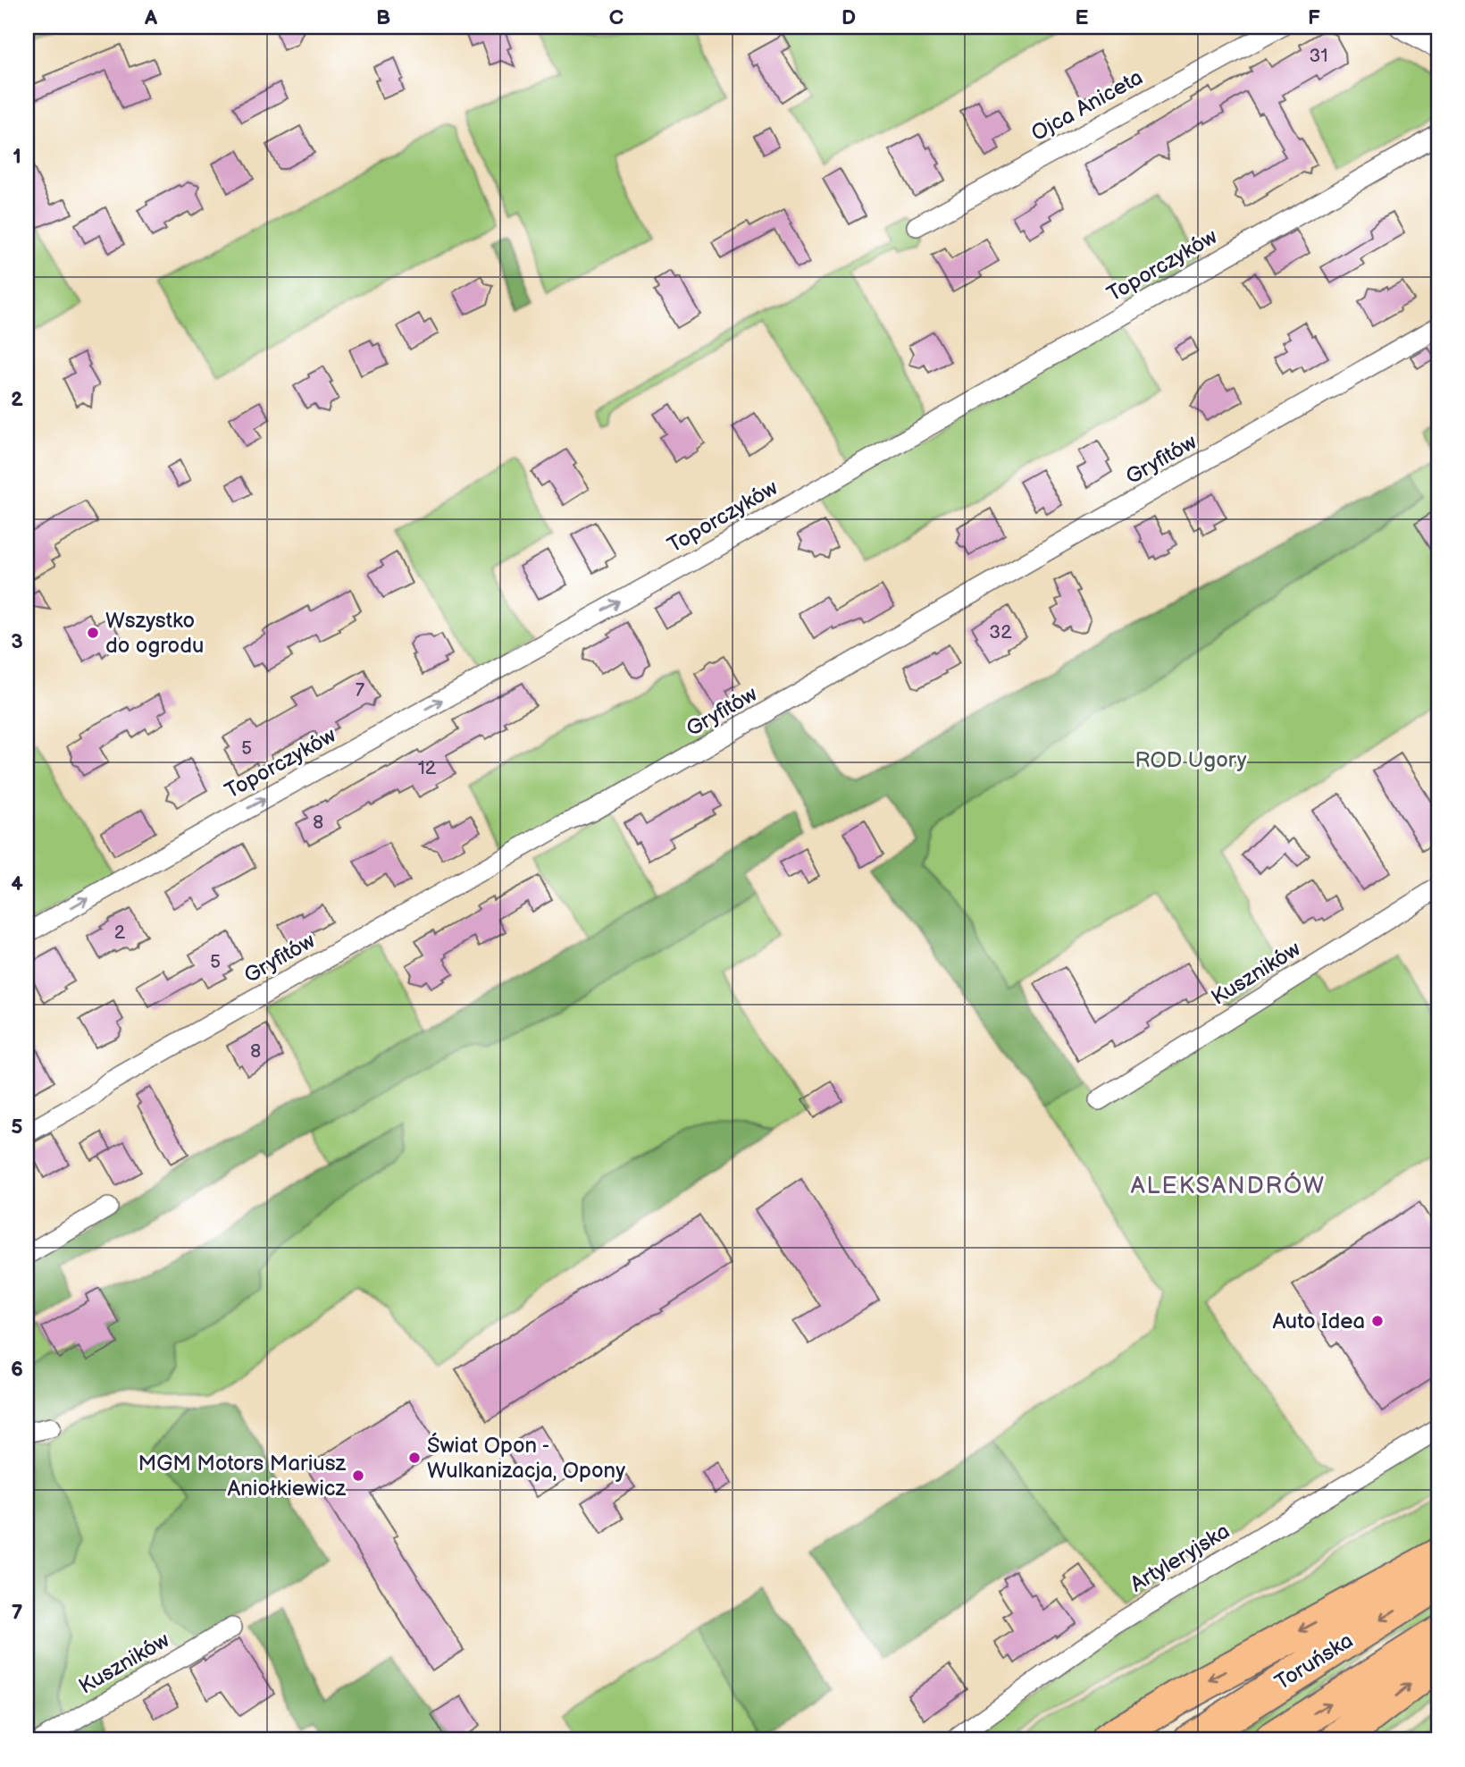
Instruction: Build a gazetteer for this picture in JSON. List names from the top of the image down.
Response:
{
  "streets": {
    "highway": ["Toruńska"],
    "street": [
      "Ojca Aniceta",
      "Toporczyków",
      "Gryfitów",
      "Kuszników",
      "Artyleryjska"
    ]
  },
  "one_way": ["Toporczyków"],
  "districts": ["ALEKSANDRÓW"],
  "parks": ["ROD Ugory"],
  "places": [
    "Wszystko do ogrodu",
    "Auto Idea",
    "Świat Opon - Wulkanizacja, Opony",
    "MGM Motors Mariusz Aniołkiewicz"
  ],
  "house_numbers": [
    "31",
    "32",
    "7",
    "5",
    "12",
    "8",
    "2",
    "5",
    "8"
  ],
  "grid": {
    "columns": [
      "A",
      "B",
      "C",
      "D",
      "E",
      "F"
    ],
    "rows": [
      "1",
      "2",
      "3",
      "4",
      "5",
      "6",
      "7"
    ]
  }
}
